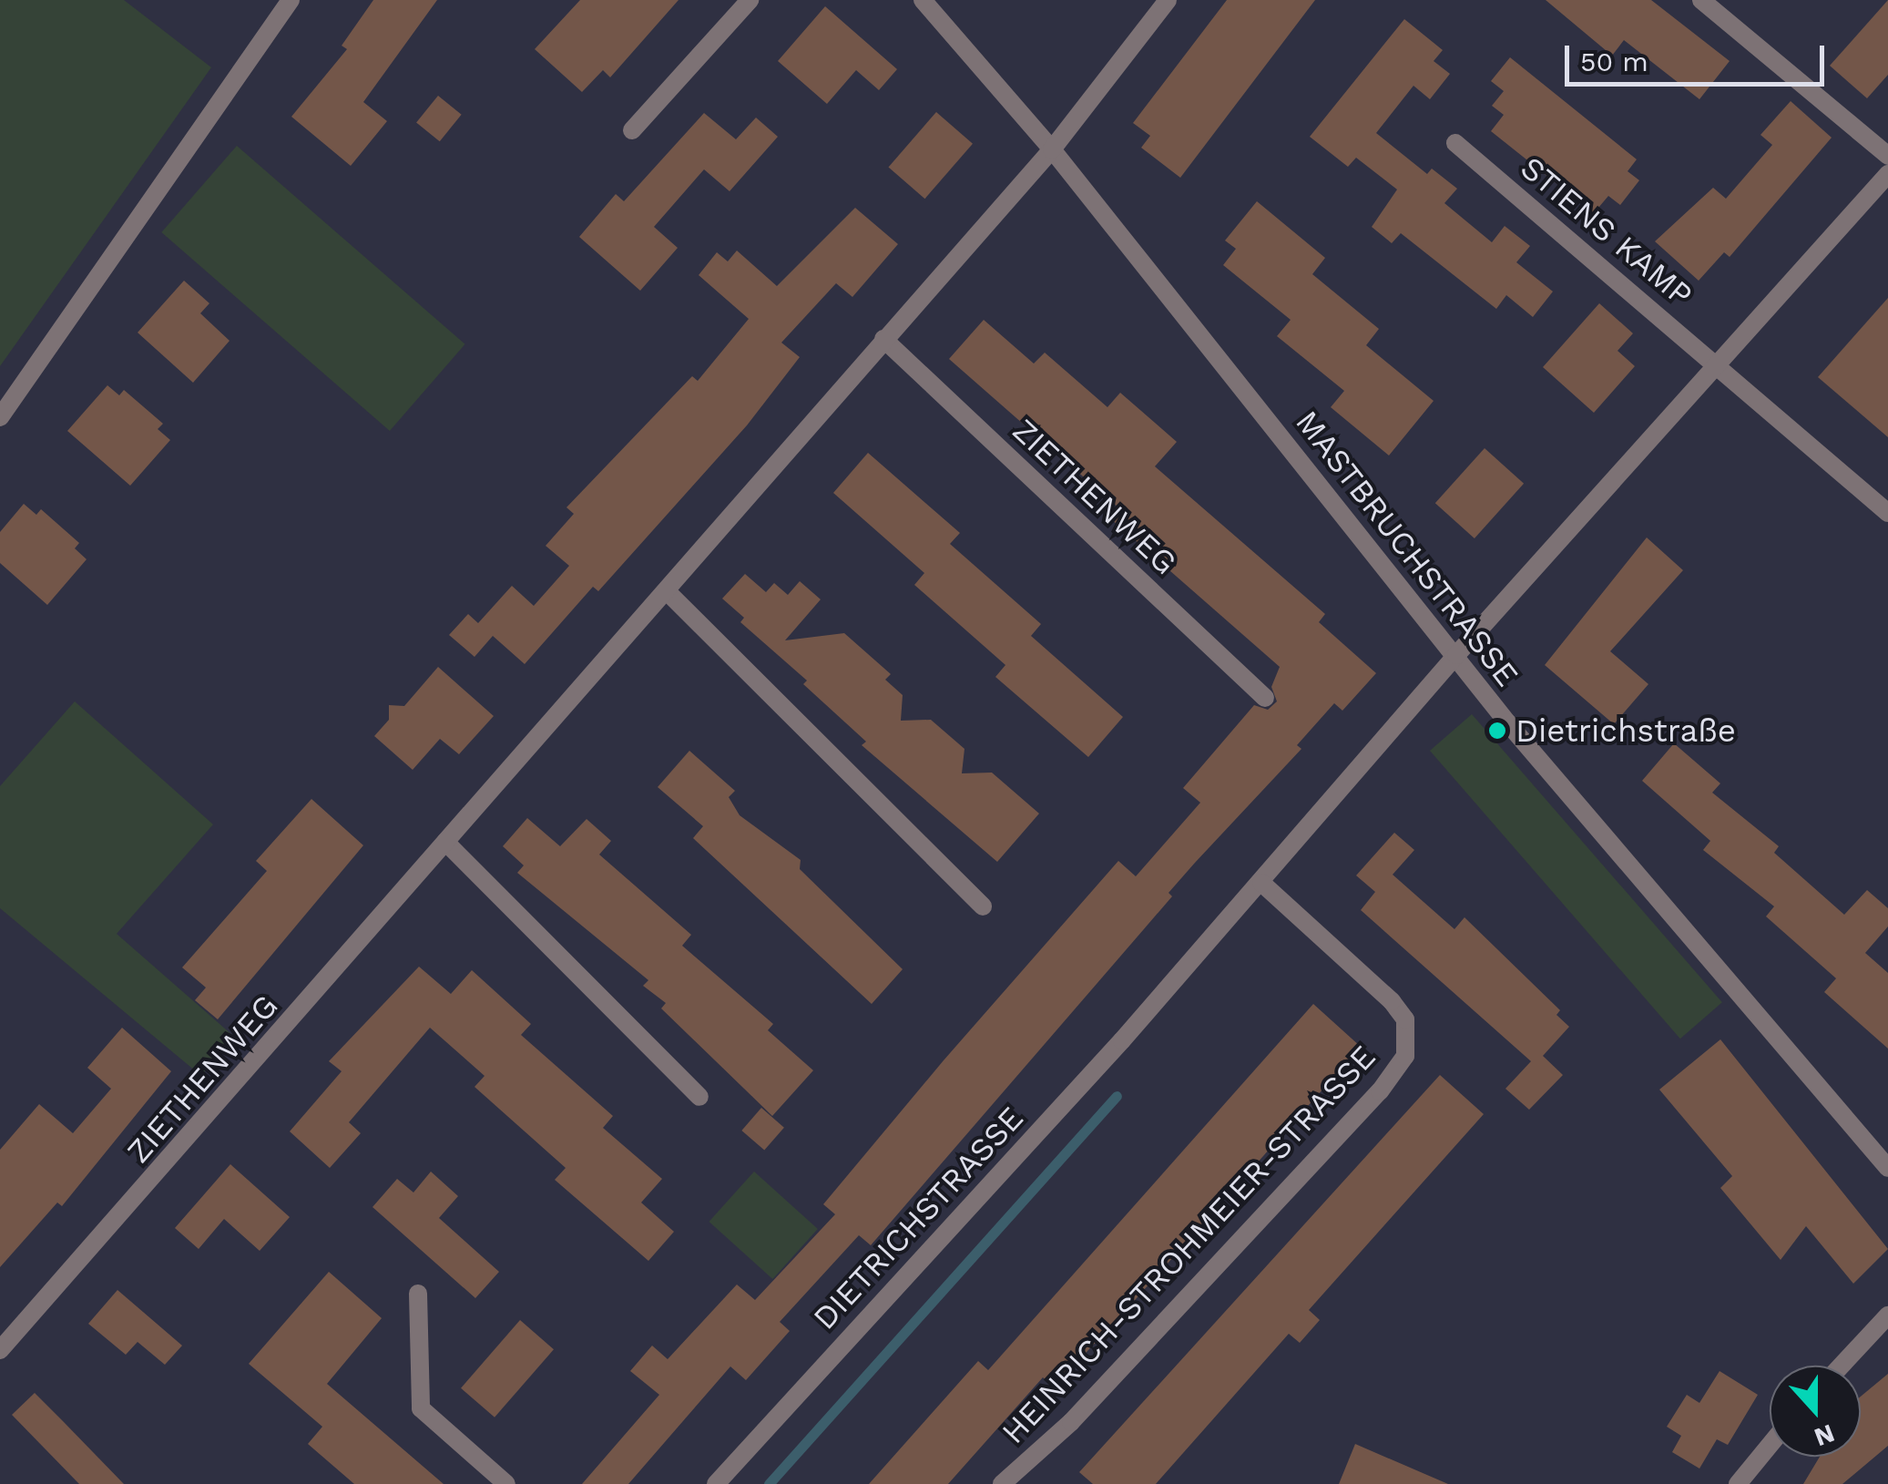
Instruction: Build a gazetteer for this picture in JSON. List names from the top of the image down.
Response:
{
  "streets": {
    "street": [
      "STIENS KAMP",
      "ZIETHENWEG",
      "MASTBRUCHSTRASSE",
      "DIETRICHSTRASSE",
      "HEINRICH-STROHMEIER-STRASSE"
    ]
  },
  "crossings": [
    ["STIENS KAMP", "DIETRICHSTRASSE"],
    ["ZIETHENWEG", "MASTBRUCHSTRASSE"],
    ["MASTBRUCHSTRASSE", "DIETRICHSTRASSE"],
    ["DIETRICHSTRASSE", "HEINRICH-STROHMEIER-STRASSE"]
  ],
  "places": ["Dietrichstraße"],
  "scale_bar": "50 m",
  "north": "bottom"
}
